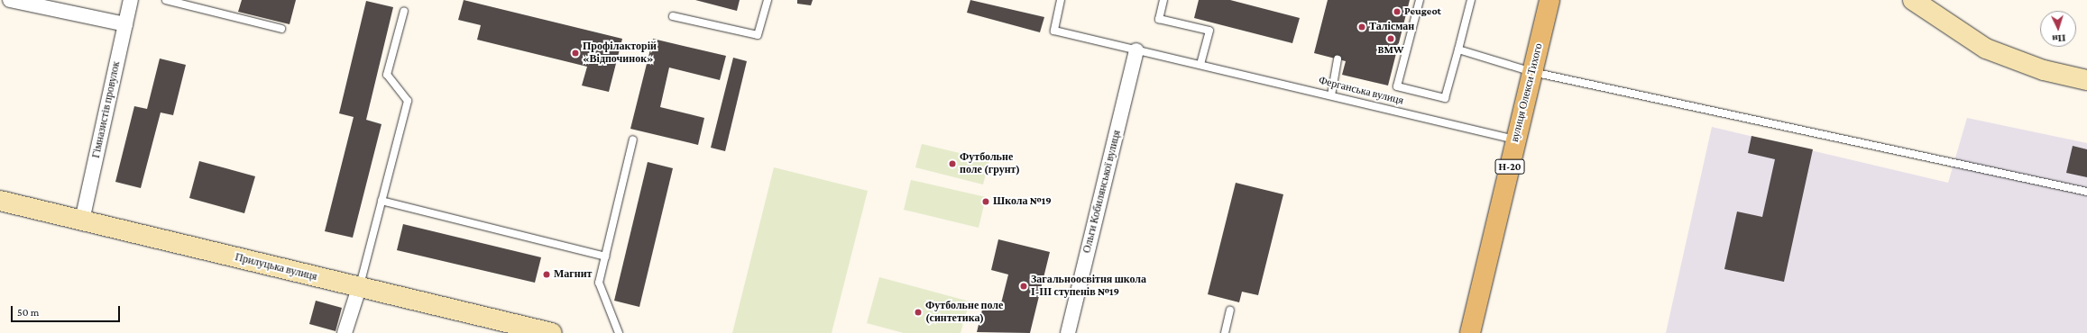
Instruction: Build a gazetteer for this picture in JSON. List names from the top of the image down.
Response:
{
  "streets": {
    "main road": ["вулиця Олекси Тихого", "Н-20"],
    "street": ["Гімназистів провулок", "Ольги Кобилянської вулиця", "Прилуцька вулиця"],
    "lane": ["Ферганська вулиця"]
  },
  "crossings": [
    ["Ферганська вулиця", "вулиця Олекси Тихого"],
    ["Ферганська вулиця", "Ольги Кобилянської вулиця"],
    ["Гімназистів провулок", "Прилуцька вулиця"]
  ],
  "places": [
    "Peugeot",
    "Талісман",
    "BMW",
    "Профілакторій «Відпочинок»",
    "Футбольне поле (грунт)",
    "Школа №19",
    "Магнит",
    "Загальноосвітня школа І-ІІІ ступенів №19",
    "Футбольне поле (синтетика)"
  ],
  "scale_bar": "50 m",
  "north": "bottom"
}
